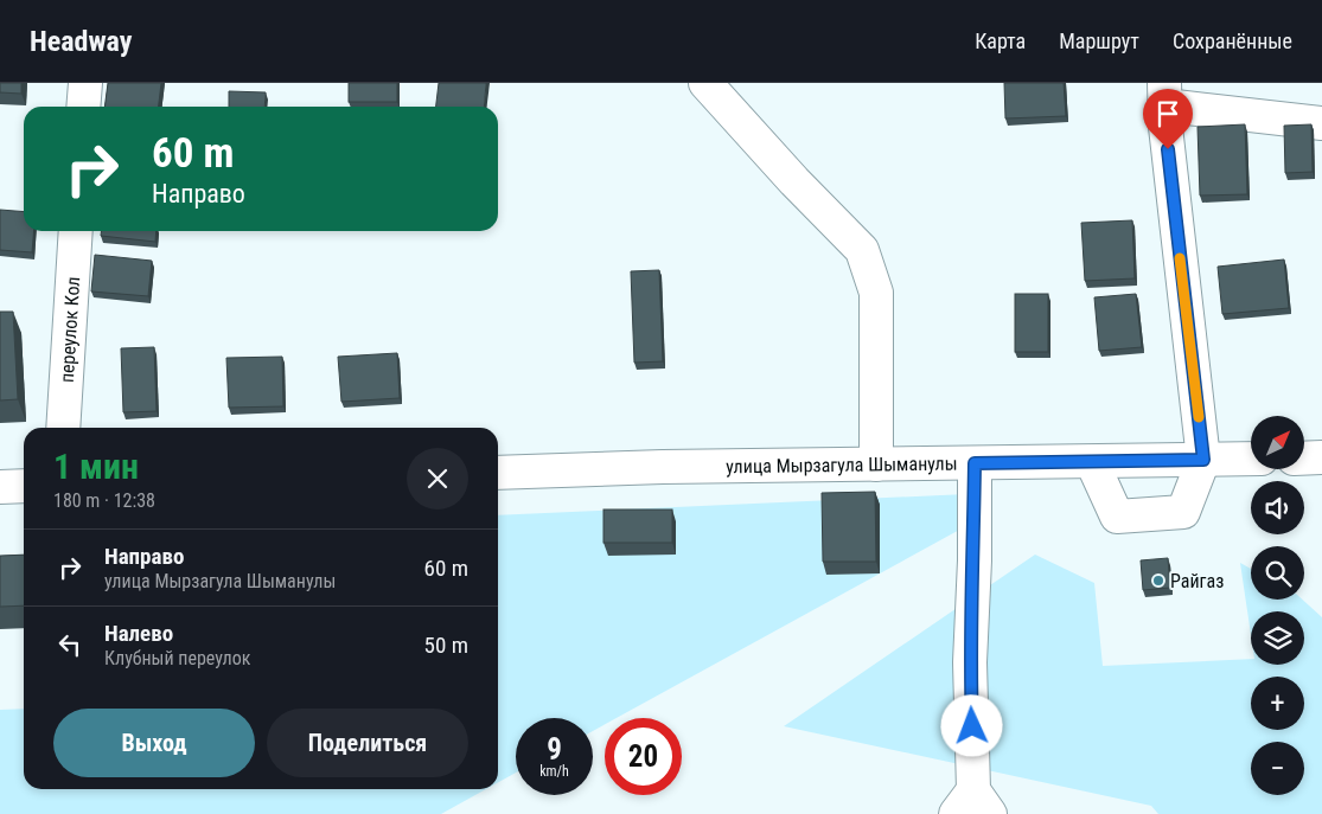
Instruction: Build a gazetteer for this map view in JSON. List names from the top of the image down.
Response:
{
  "streets": {
    "street": ["переулок Кол", "улица Мырзагула Шыманулы"]
  },
  "places": ["Райгаз"],
  "north": "top right",
  "page": {
    "header": "Headway",
    "nav": ["Карта", "Маршрут", "Сохранённые"],
    "turn": ["60 m", "Направо"],
    "map_buttons": ["+", "−"],
    "heading": ["1 мин", "180 m · 12:38"],
    "list": [
      {
        "name": "Направо",
        "note": "улица Мырзагула Шыманулы",
        "value": "60 m"
      },
      {
        "name": "Налево",
        "note": "Клубный переулок",
        "value": "50 m"
      }
    ],
    "buttons": ["Выход", "Поделиться"],
    "speed": "9 km/h",
    "limit": "20"
  }
}
